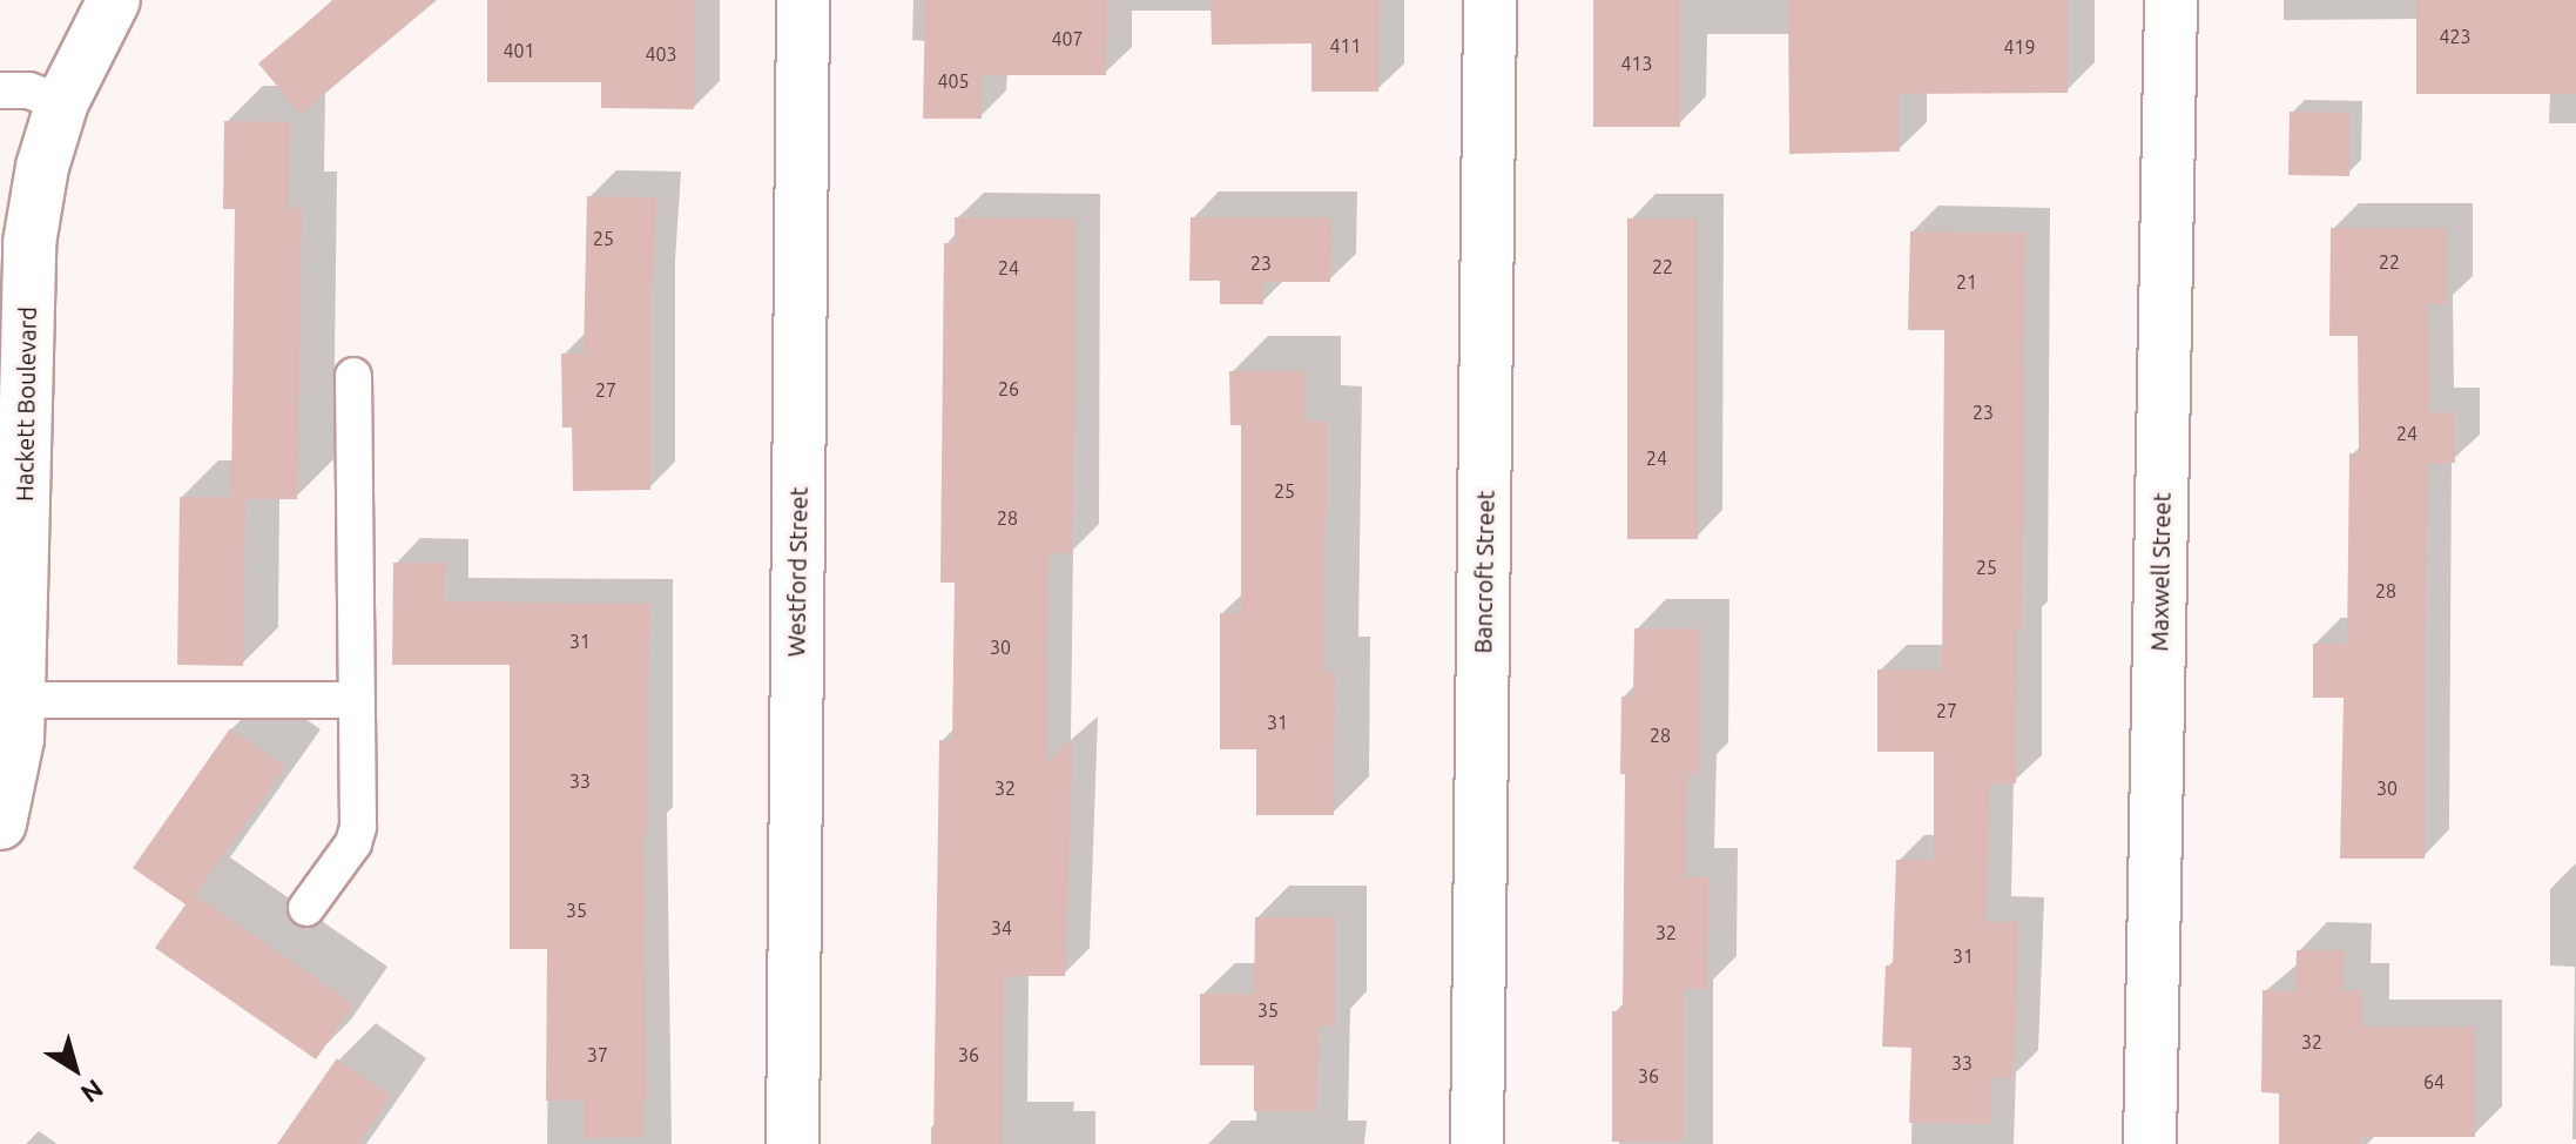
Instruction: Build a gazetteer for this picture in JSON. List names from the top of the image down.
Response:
{
  "streets": {
    "street": [
      "Hackett Boulevard",
      "Westford Street",
      "Bancroft Street",
      "Maxwell Street"
    ]
  },
  "house_numbers": [
    "423",
    "407",
    "411",
    "419",
    "401",
    "403",
    "413",
    "405",
    "25",
    "22",
    "23",
    "22",
    "24",
    "21",
    "26",
    "27",
    "23",
    "24",
    "24",
    "25",
    "28",
    "25",
    "28",
    "31",
    "30",
    "27",
    "31",
    "28",
    "33",
    "32",
    "30",
    "35",
    "34",
    "32",
    "31",
    "35",
    "32",
    "37",
    "36",
    "33",
    "36",
    "64"
  ],
  "north": "bottom right"
}
